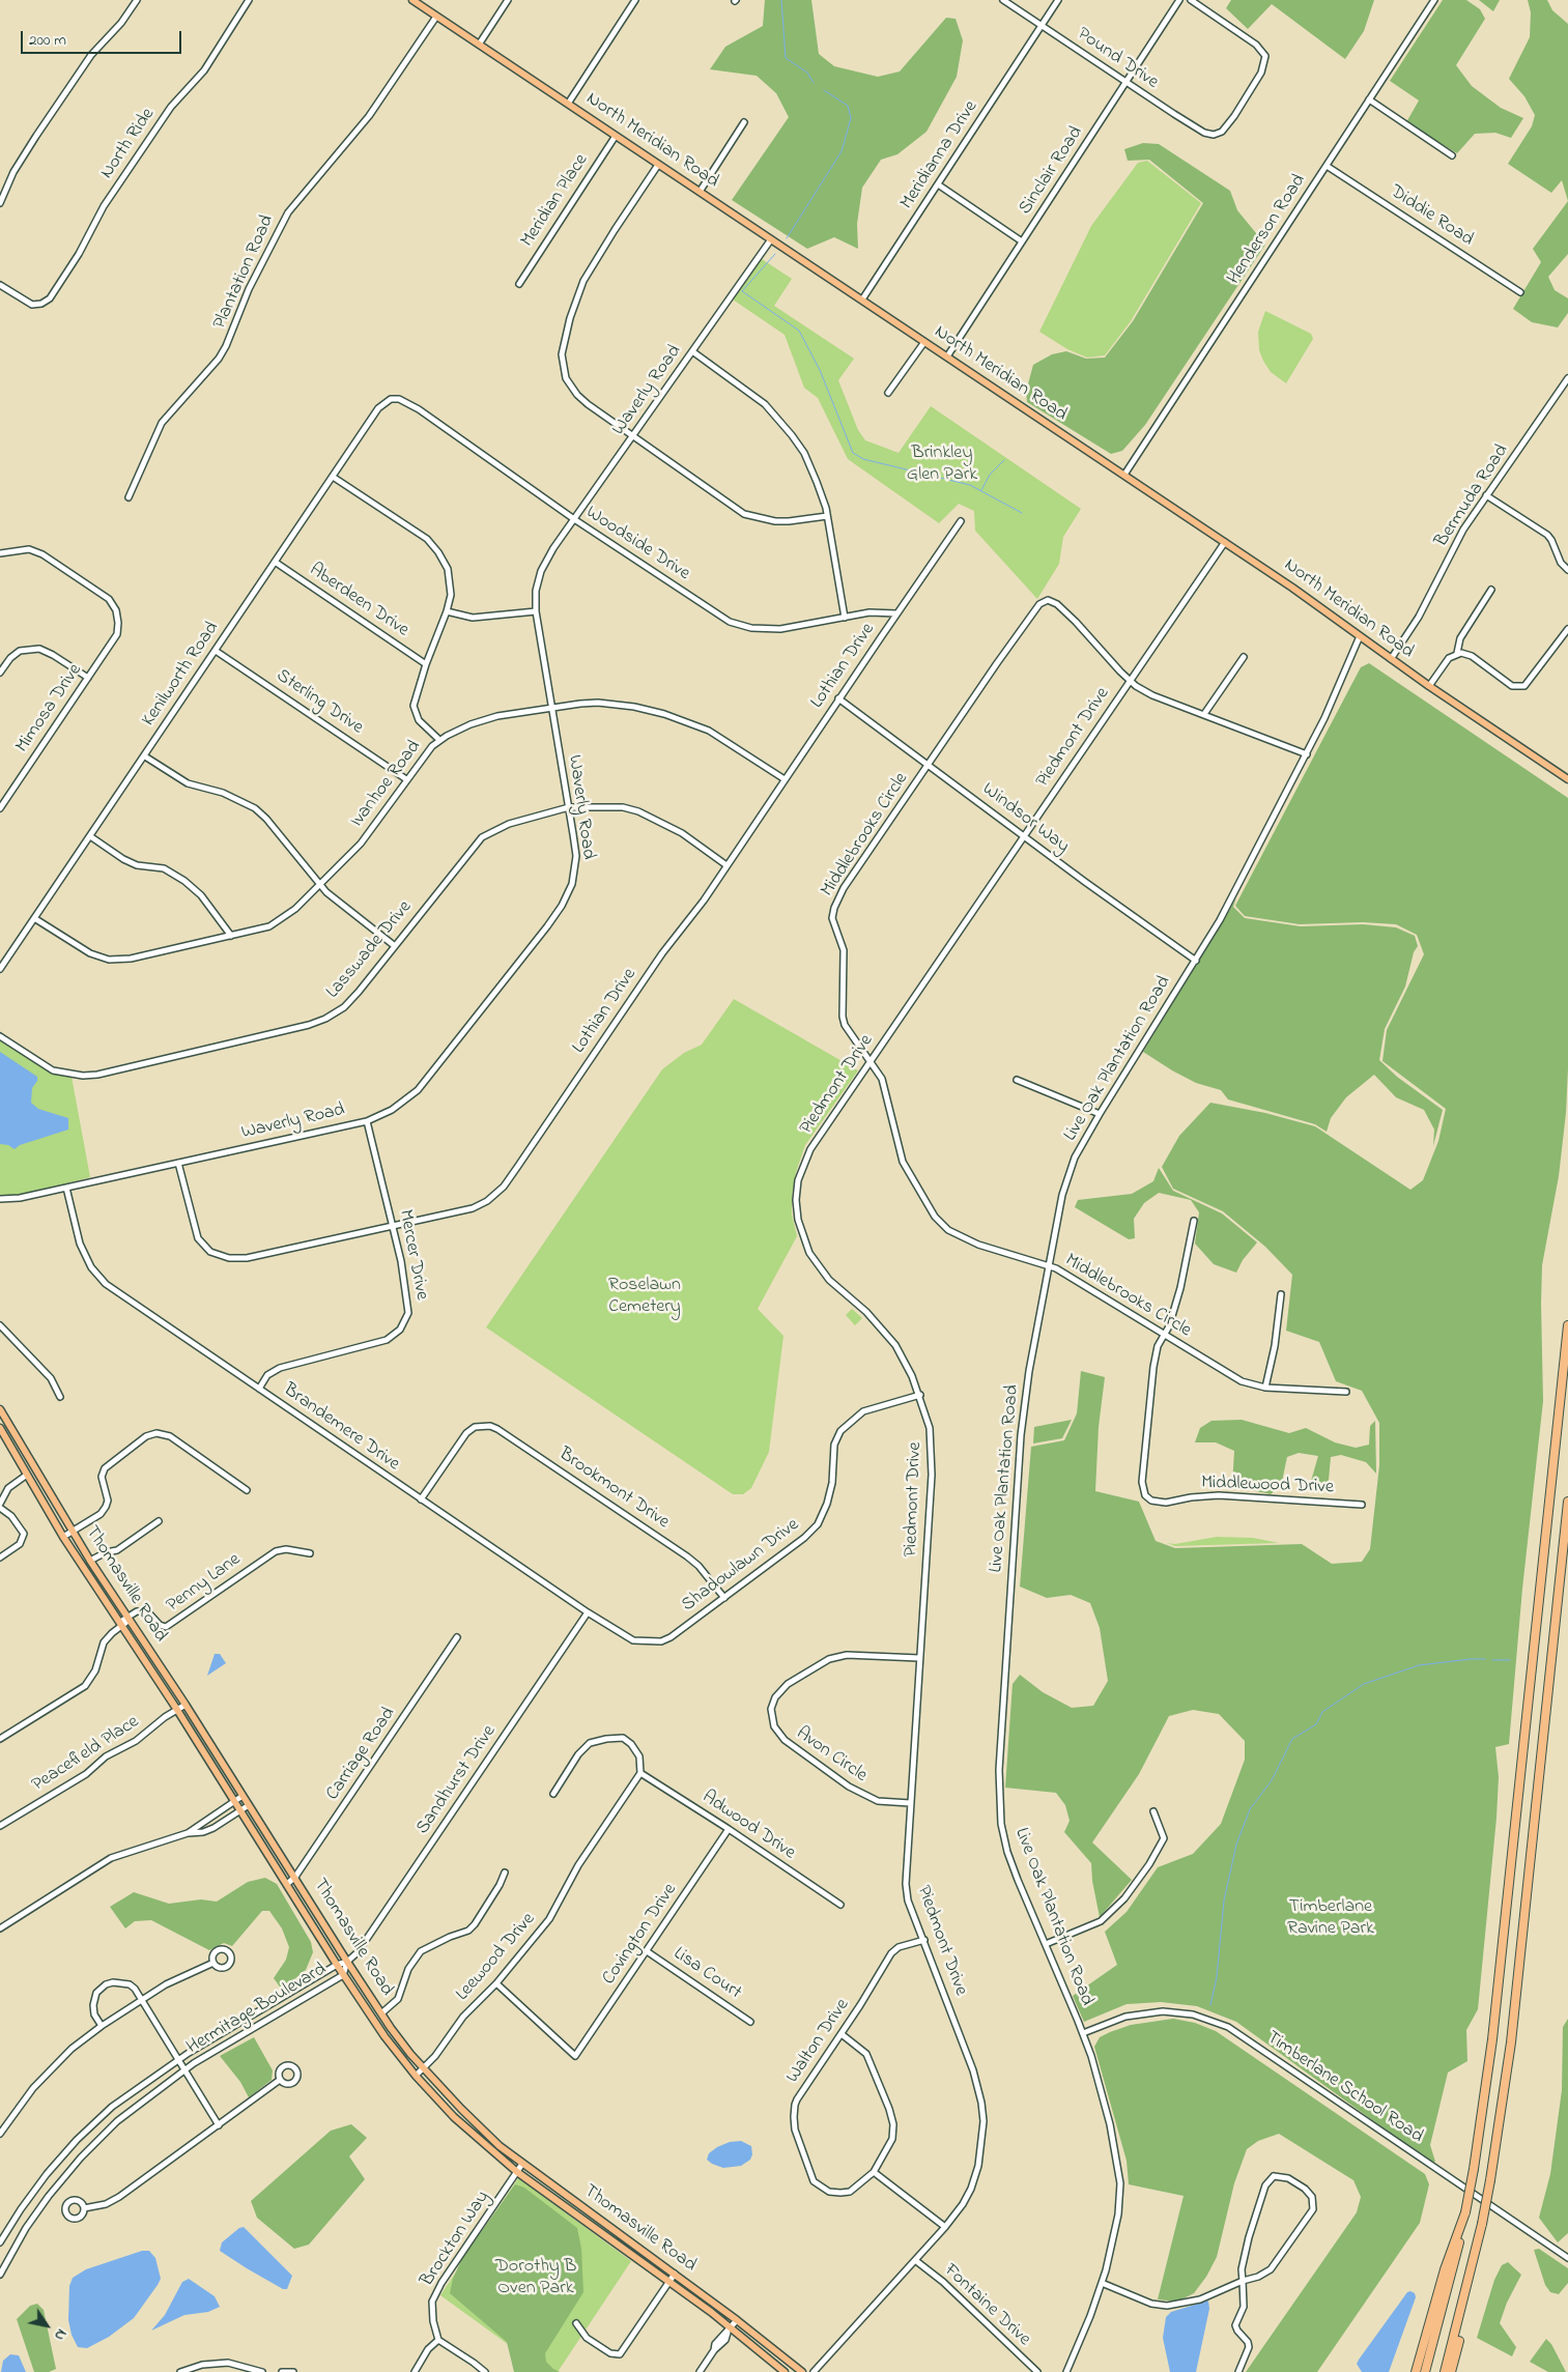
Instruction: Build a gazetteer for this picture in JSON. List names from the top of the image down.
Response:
{
  "streets": {
    "main road": ["North Meridian Road", "Thomasville Road"],
    "street": [
      "Pound Drive",
      "North Ride",
      "Meridianna Drive",
      "Sinclair Road",
      "Meridian Place",
      "Diddie Road",
      "Henderson Road",
      "Plantation Road",
      "Waverly Road",
      "Bermuda Road",
      "Woodside Drive",
      "Aberdeen Drive",
      "Lothian Drive",
      "Kenilworth Road",
      "Sterling Drive",
      "Mimosa Drive",
      "Piedmont Drive",
      "Ivanhoe Road",
      "Windsor Way",
      "Middlebrooks Circle",
      "Lasswade Drive",
      "Live Oak Plantation Road",
      "Mercer Drive",
      "Brandemere Drive",
      "Middlewood Drive",
      "Brookmont Drive",
      "Shadowlawn Drive",
      "Penny Lane",
      "Peacefield Place",
      "Carriage Road",
      "Avon Circle",
      "Sandhurst Drive",
      "Adwood Drive",
      "Covington Drive",
      "Leewood Drive",
      "Lisa Court",
      "Hermitage Boulevard",
      "Walton Drive",
      "Timberlane School Road",
      "Brockton Way",
      "Fontaine Drive"
    ]
  },
  "crossings": [
    ["Pound Drive", "Meridianna Drive"],
    ["Pound Drive", "Sinclair Road"],
    ["North Meridian Road", "Meridianna Drive"],
    ["North Meridian Road", "Sinclair Road"],
    ["North Meridian Road", "Meridian Place"],
    ["North Meridian Road", "Henderson Road"],
    ["North Meridian Road", "Plantation Road"],
    ["North Meridian Road", "Waverly Road"],
    ["North Meridian Road", "Bermuda Road"],
    ["North Meridian Road", "Piedmont Drive"],
    ["North Meridian Road", "Live Oak Plantation Road"],
    ["Diddie Road", "Henderson Road"],
    ["Waverly Road", "Woodside Drive"],
    ["Waverly Road", "Lothian Drive"],
    ["Waverly Road", "Ivanhoe Road"],
    ["Waverly Road", "Lasswade Drive"],
    ["Waverly Road", "Mercer Drive"],
    ["Waverly Road", "Brandemere Drive"],
    ["Woodside Drive", "Lothian Drive"],
    ["Woodside Drive", "Kenilworth Road"],
    ["Aberdeen Drive", "Kenilworth Road"],
    ["Lothian Drive", "Ivanhoe Road"],
    ["Lothian Drive", "Windsor Way"],
    ["Lothian Drive", "Lasswade Drive"],
    ["Lothian Drive", "Mercer Drive"],
    ["Kenilworth Road", "Sterling Drive"],
    ["Kenilworth Road", "Ivanhoe Road"],
    ["Sterling Drive", "Ivanhoe Road"],
    ["Piedmont Drive", "Windsor Way"],
    ["Piedmont Drive", "Middlebrooks Circle"],
    ["Piedmont Drive", "Shadowlawn Drive"],
    ["Piedmont Drive", "Avon Circle"],
    ["Piedmont Drive", "Walton Drive"],
    ["Piedmont Drive", "Fontaine Drive"],
    ["Windsor Way", "Middlebrooks Circle"],
    ["Windsor Way", "Live Oak Plantation Road"],
    ["Middlebrooks Circle", "Live Oak Plantation Road"],
    ["Middlebrooks Circle", "Middlewood Drive"],
    ["Live Oak Plantation Road", "Timberlane School Road"],
    ["Mercer Drive", "Brandemere Drive"],
    ["Brandemere Drive", "Brookmont Drive"],
    ["Brandemere Drive", "Shadowlawn Drive"],
    ["Brandemere Drive", "Sandhurst Drive"],
    ["Brookmont Drive", "Shadowlawn Drive"],
    ["Penny Lane", "Thomasville Road"],
    ["Thomasville Road", "Peacefield Place"],
    ["Thomasville Road", "Carriage Road"],
    ["Thomasville Road", "Sandhurst Drive"],
    ["Thomasville Road", "Leewood Drive"],
    ["Thomasville Road", "Hermitage Boulevard"],
    ["Thomasville Road", "Brockton Way"],
    ["Sandhurst Drive", "Hermitage Boulevard"],
    ["Adwood Drive", "Covington Drive"],
    ["Adwood Drive", "Leewood Drive"],
    ["Covington Drive", "Leewood Drive"],
    ["Covington Drive", "Lisa Court"]
  ],
  "parks": [
    "Brinkley Glen Park",
    "Roselawn Cemetery",
    "Timberlane Ravine Park",
    "Dorothy B Oven Park"
  ],
  "scale_bar": "200 m",
  "north": "bottom right"
}
